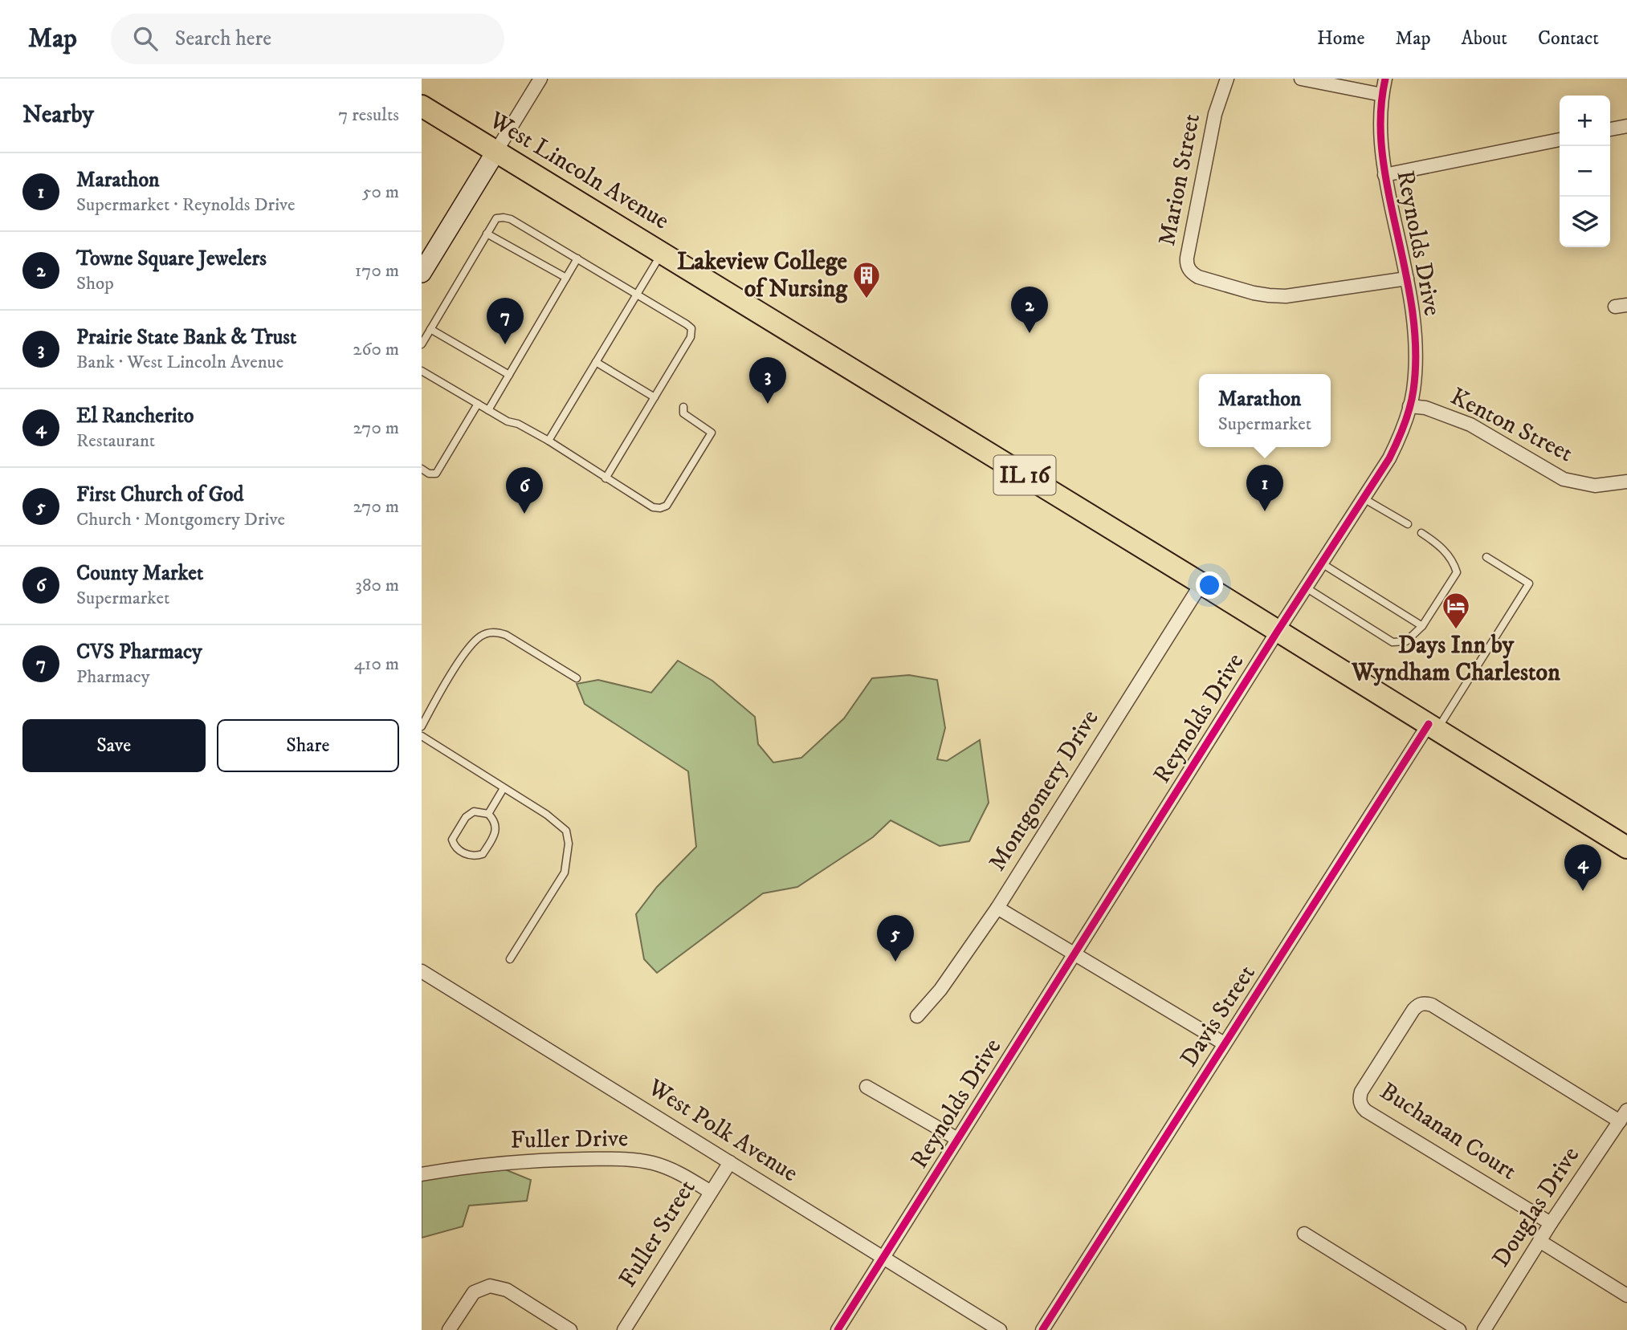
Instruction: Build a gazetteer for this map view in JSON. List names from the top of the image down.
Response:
{
  "streets": {
    "main road": ["West Lincoln Avenue", "IL 16"],
    "street": [
      "Marion Street",
      "Reynolds Drive",
      "Kenton Street",
      "Montgomery Drive",
      "Davis Street",
      "West Polk Avenue",
      "Buchanan Court",
      "Fuller Drive",
      "Douglas Drive",
      "Fuller Street"
    ]
  },
  "crossings": [
    ["West Lincoln Avenue", "Reynolds Drive"],
    ["West Lincoln Avenue", "Montgomery Drive"],
    ["West Lincoln Avenue", "Davis Street"],
    ["Marion Street", "Reynolds Drive"],
    ["Reynolds Drive", "Kenton Street"],
    ["Reynolds Drive", "West Polk Avenue"],
    ["West Polk Avenue", "Fuller Street"],
    ["Buchanan Court", "Douglas Drive"],
    ["Fuller Drive", "Fuller Street"]
  ],
  "places": {
    "building": ["Lakeview College of Nursing"],
    "hotel": ["Days Inn by Wyndham Charleston"]
  },
  "page": {
    "header": "Map",
    "search": "Search here",
    "nav": [
      "Home",
      "Map",
      "About",
      "Contact"
    ],
    "heading": ["Nearby", "7 results"],
    "map_buttons": ["+", "−"],
    "list": [
      {
        "mark": "1",
        "name": "Marathon",
        "note": "Supermarket · Reynolds Drive",
        "value": "50 m"
      },
      {
        "mark": "2",
        "name": "Towne Square Jewelers",
        "note": "Shop",
        "value": "170 m"
      },
      {
        "mark": "3",
        "name": "Prairie State Bank & Trust",
        "note": "Bank · West Lincoln Avenue",
        "value": "260 m"
      },
      {
        "mark": "4",
        "name": "El Rancherito",
        "note": "Restaurant",
        "value": "270 m"
      },
      {
        "mark": "5",
        "name": "First Church of God",
        "note": "Church · Montgomery Drive",
        "value": "270 m"
      },
      {
        "mark": "6",
        "name": "County Market",
        "note": "Supermarket",
        "value": "380 m"
      },
      {
        "mark": "7",
        "name": "CVS Pharmacy",
        "note": "Pharmacy",
        "value": "410 m"
      }
    ],
    "pins": [
      "2",
      "7",
      "3",
      "1",
      "6",
      "4",
      "5"
    ],
    "popup": ["Marathon", "Supermarket"],
    "buttons": ["Save", "Share"]
  }
}
